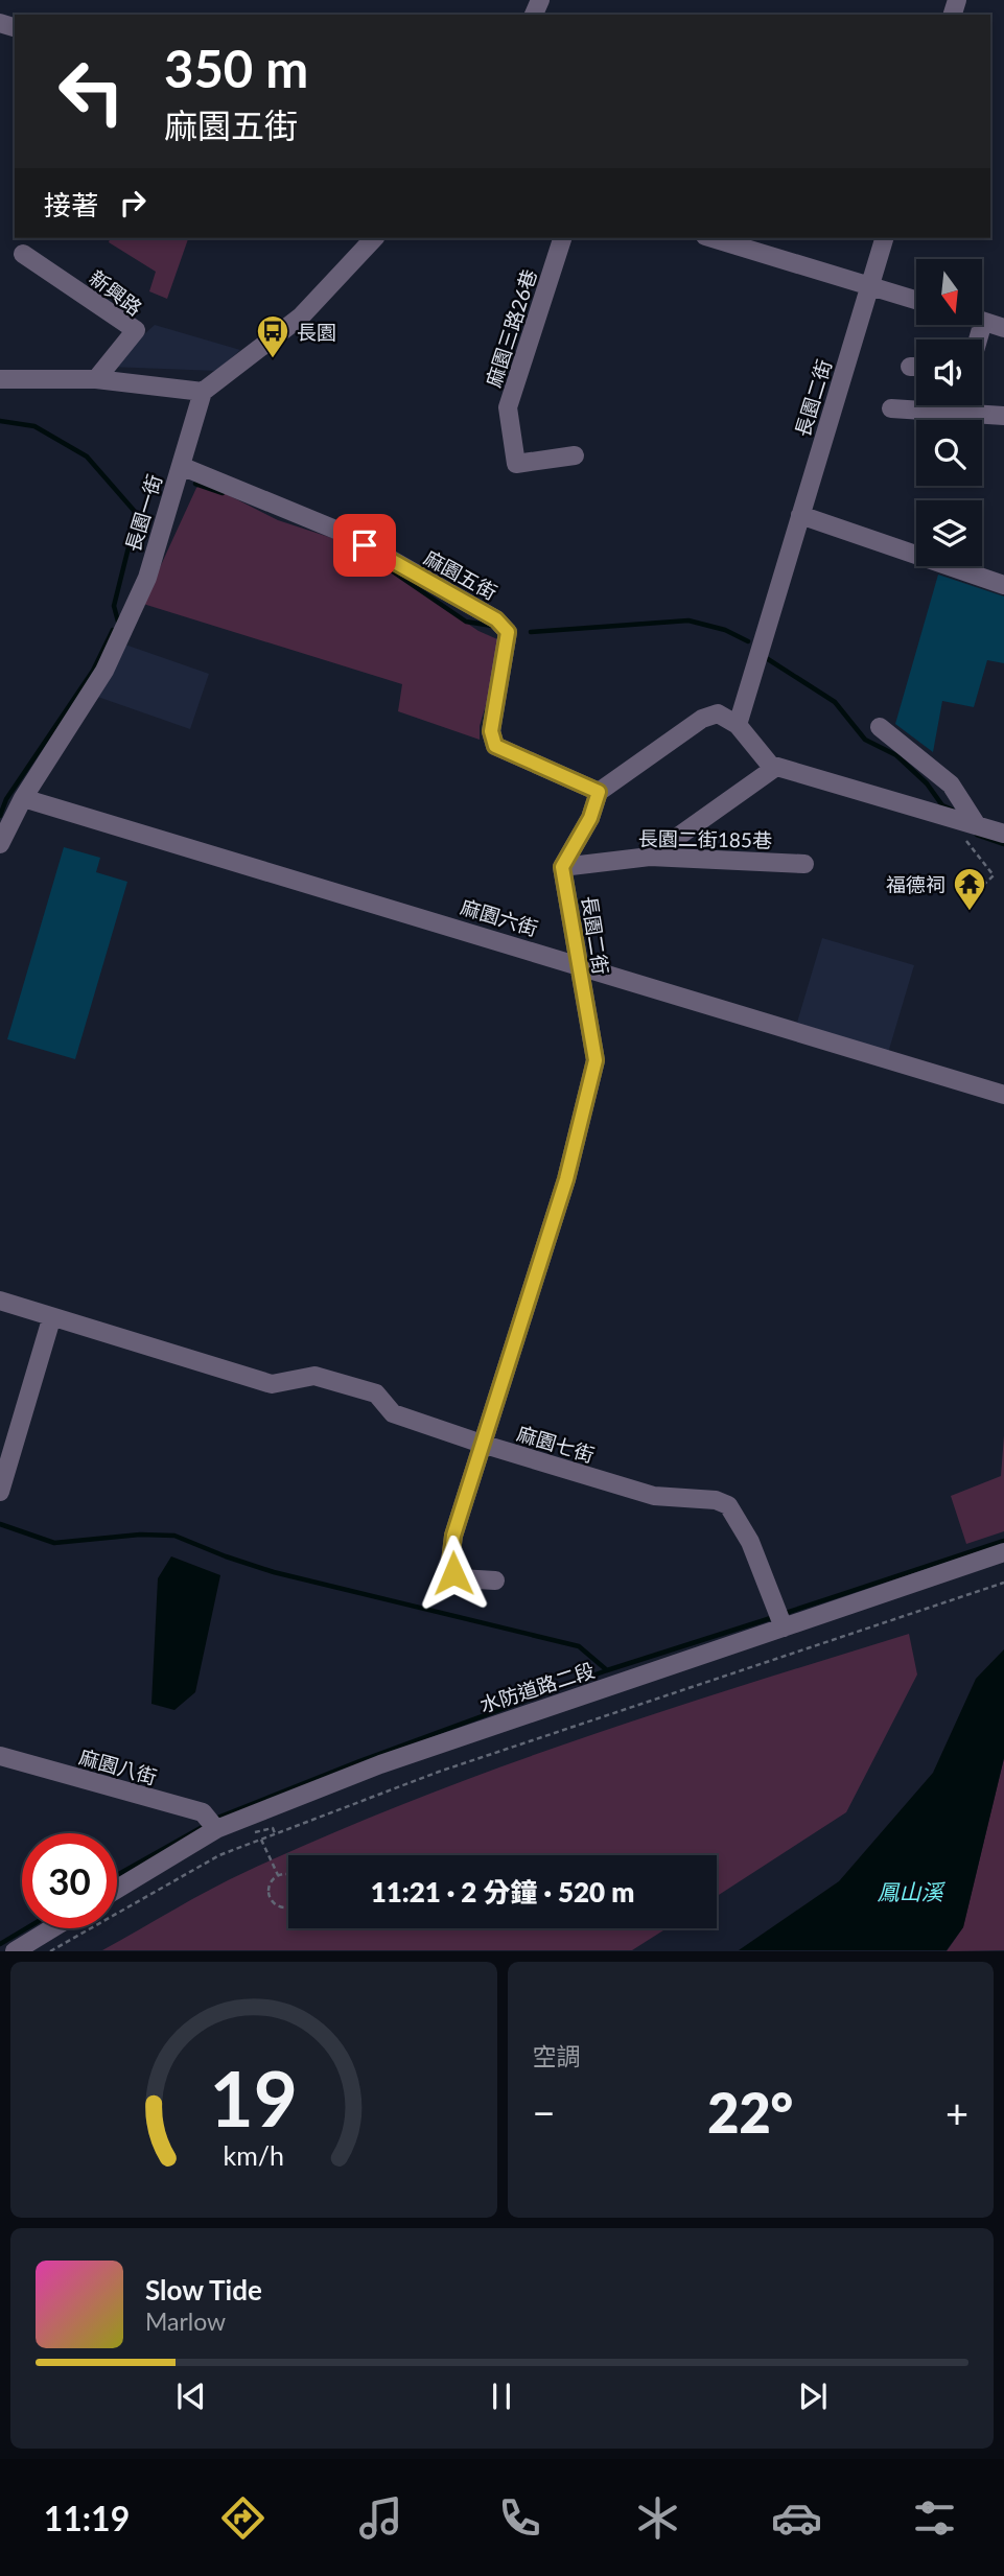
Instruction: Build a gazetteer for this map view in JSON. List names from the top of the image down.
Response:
{
  "streets": {
    "street": [
      "新興路",
      "麻園三路26巷",
      "長園二街",
      "長園一街",
      "麻園五街",
      "長園二街185巷",
      "麻園六街",
      "麻園七街",
      "水防道路二段",
      "麻園八街"
    ]
  },
  "crossings": [
    ["長園二街", "長園二街185巷"],
    ["長園二街", "麻園六街"],
    ["長園二街", "麻園七街"],
    ["長園一街", "麻園五街"],
    ["長園一街", "麻園六街"],
    ["麻園七街", "水防道路二段"],
    ["水防道路二段", "麻園八街"]
  ],
  "water": ["鳳山溪"],
  "places": {
    "bus stop": ["長園"],
    "temple": ["福德祠"]
  },
  "north": "bottom",
  "page": {
    "turn": ["350 m", "麻園五街"],
    "then": "接著",
    "limit": "30",
    "trip": "11:21 · 2 分鐘 · 520 m",
    "tile": "空調",
    "heat": ["−", "22°", "+"],
    "song": ["Slow Tide", "Marlow"],
    "tabs": "11:19",
    "gauge": ["19", "km/h"]
  }
}
